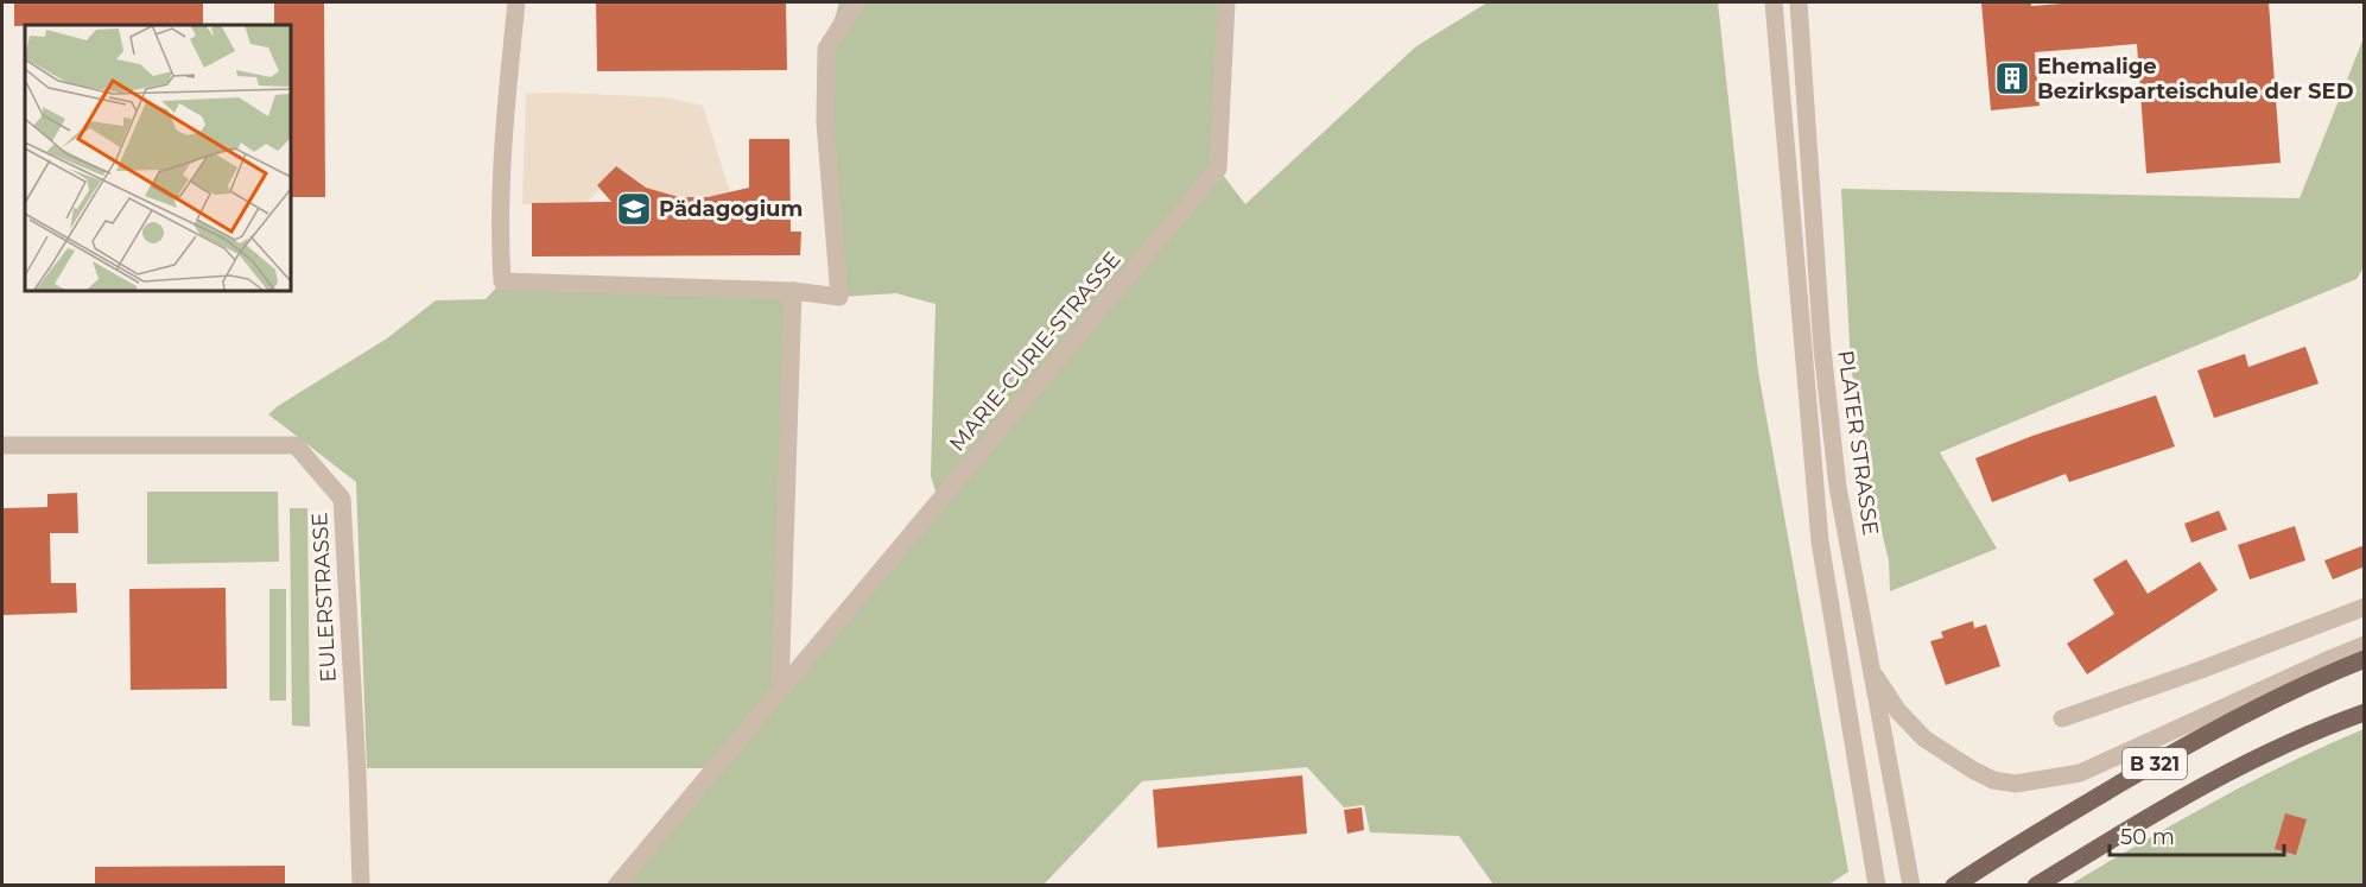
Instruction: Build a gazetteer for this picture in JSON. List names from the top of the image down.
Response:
{
  "streets": {
    "main road": ["B 321"],
    "street": ["MARIE-CURIE-STRASSE", "PLATER STRASSE", "EULERSTRASSE"]
  },
  "crossings": [
    ["PLATER STRASSE", "B 321"]
  ],
  "places": {
    "building": ["Ehemalige Bezirksparteischule der SED"],
    "school or university": ["Pädagogium"]
  },
  "scale_bar": "50 m"
}
